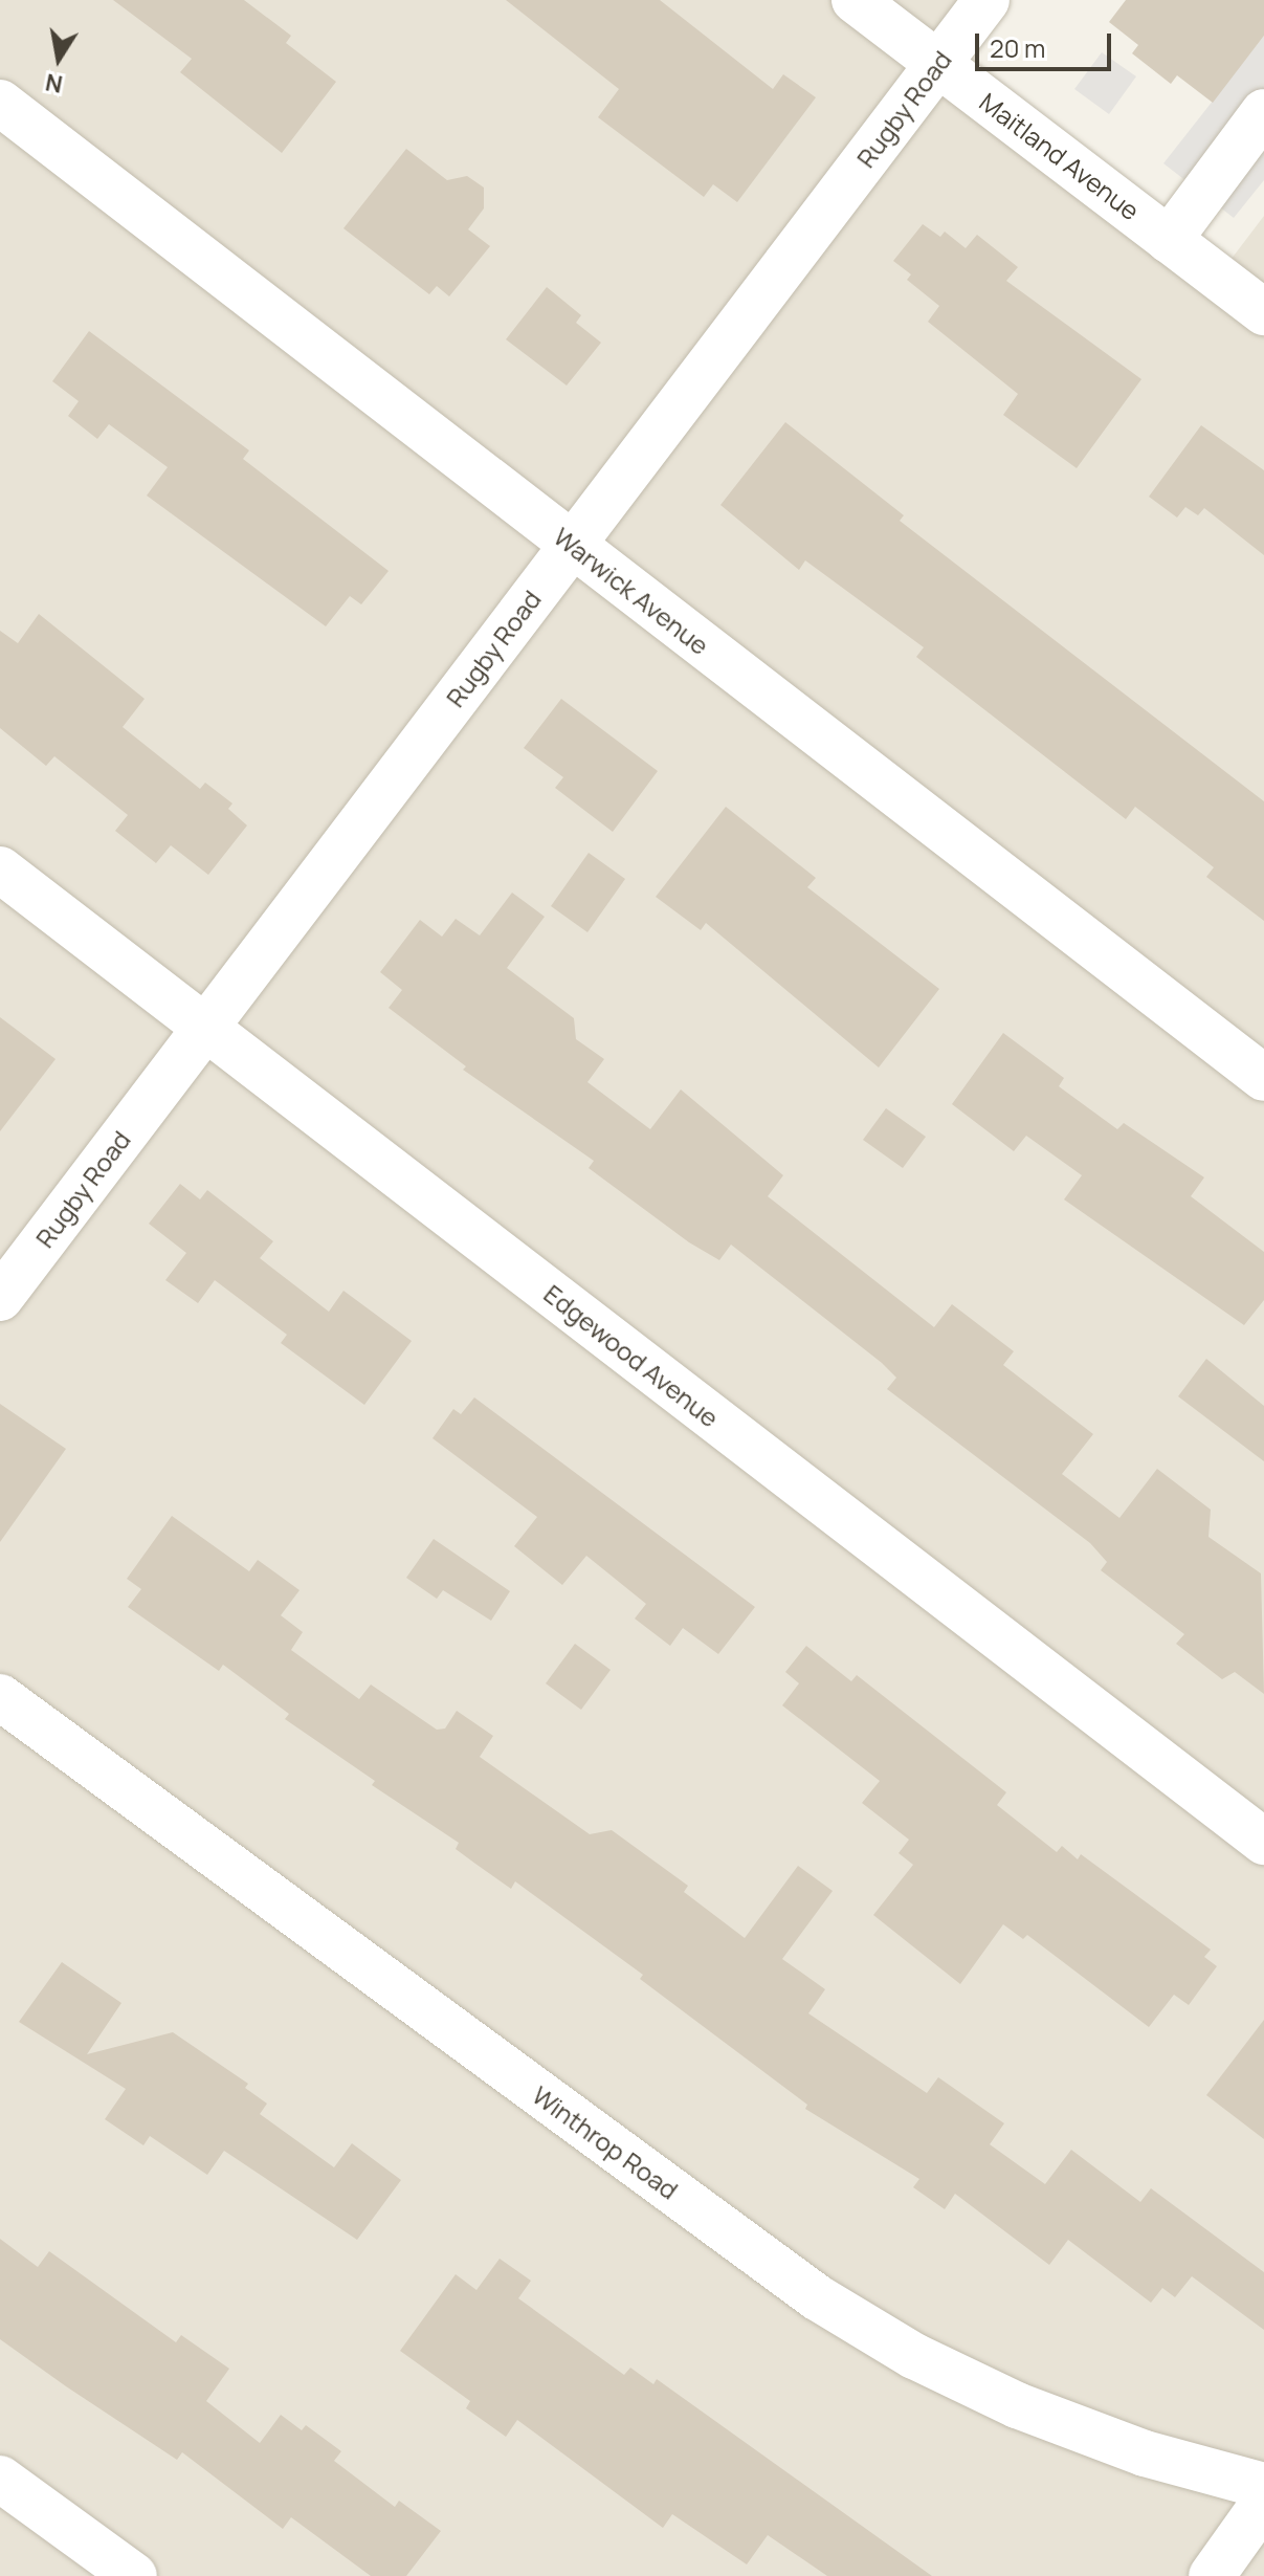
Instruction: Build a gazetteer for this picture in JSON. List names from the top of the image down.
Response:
{
  "streets": {
    "street": [
      "Rugby Road",
      "Maitland Avenue",
      "Warwick Avenue",
      "Edgewood Avenue",
      "Winthrop Road"
    ]
  },
  "crossings": [
    ["Rugby Road", "Maitland Avenue"],
    ["Rugby Road", "Warwick Avenue"],
    ["Rugby Road", "Edgewood Avenue"]
  ],
  "scale_bar": "20 m",
  "north": "bottom"
}
